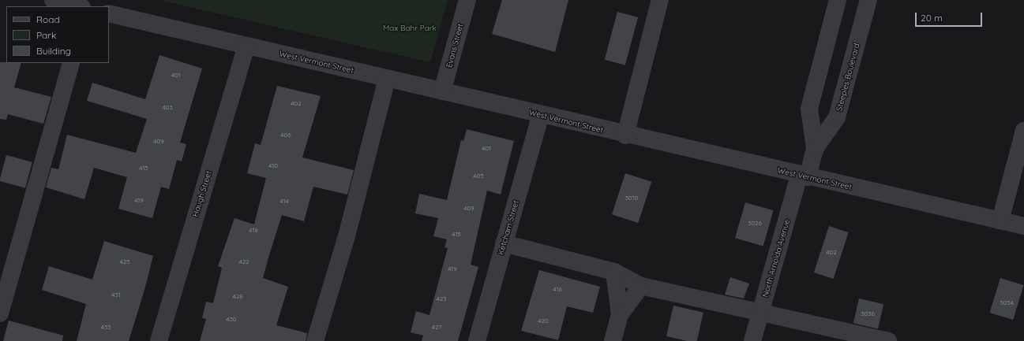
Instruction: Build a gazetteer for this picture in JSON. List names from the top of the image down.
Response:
{
  "streets": {
    "street": [
      "Evans Street",
      "West Vermont Street",
      "Steeples Boulevard",
      "Haugh Street",
      "Ketcham Street",
      "North Arnolda Avenue"
    ]
  },
  "crossings": [
    ["Evans Street", "West Vermont Street"],
    ["West Vermont Street", "Steeples Boulevard"],
    ["West Vermont Street", "Haugh Street"],
    ["West Vermont Street", "Ketcham Street"],
    ["West Vermont Street", "North Arnolda Avenue"],
    ["Steeples Boulevard", "North Arnolda Avenue"]
  ],
  "parks": ["Max Bahr Park"],
  "house_numbers": [
    "401",
    "402",
    "403",
    "406",
    "409",
    "401",
    "410",
    "415",
    "405",
    "3010",
    "419",
    "414",
    "409",
    "3026",
    "418",
    "415",
    "402",
    "425",
    "422",
    "419",
    "416",
    "431",
    "428",
    "423",
    "3054",
    "3036",
    "430",
    "420",
    "433",
    "427"
  ],
  "legend": ["Road", "Park", "Building"],
  "scale_bar": "20 m"
}
